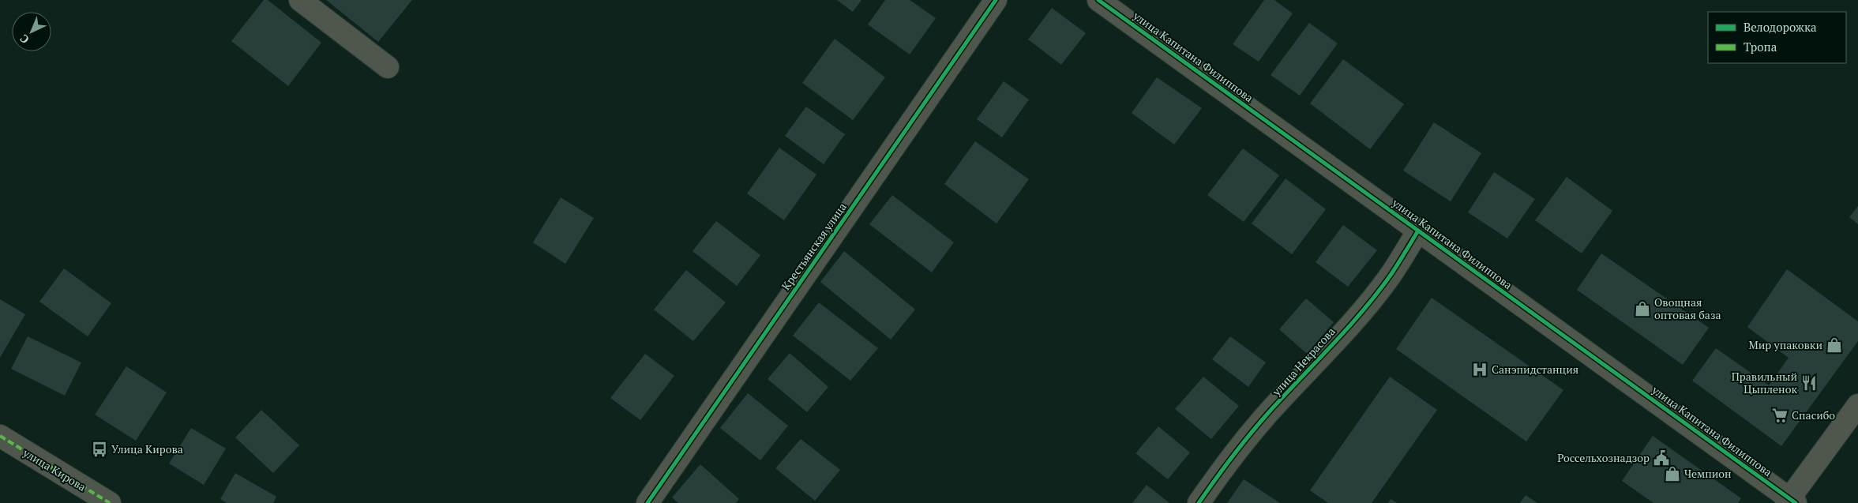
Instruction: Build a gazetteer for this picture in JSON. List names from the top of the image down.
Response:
{
  "streets": {
    "street": [
      "улица Капитана Филиппова",
      "Крестьянская улица",
      "улица Некрасова",
      "улица Кирова"
    ]
  },
  "crossings": [
    ["улица Капитана Филиппова", "улица Некрасова"]
  ],
  "places": {
    "shop": ["Овощная оптовая база", "Мир упаковки", "Чемпион"],
    "hospital": ["Санэпидстанция"],
    "restaurant": ["Правильный Цыпленок"],
    "supermarket": ["Спасибо"],
    "bus stop": ["Улица Кирова"],
    "public building": ["Россельхознадзор"]
  },
  "legend": ["Велодорожка", "Тропа"],
  "north": "bottom left"
}
